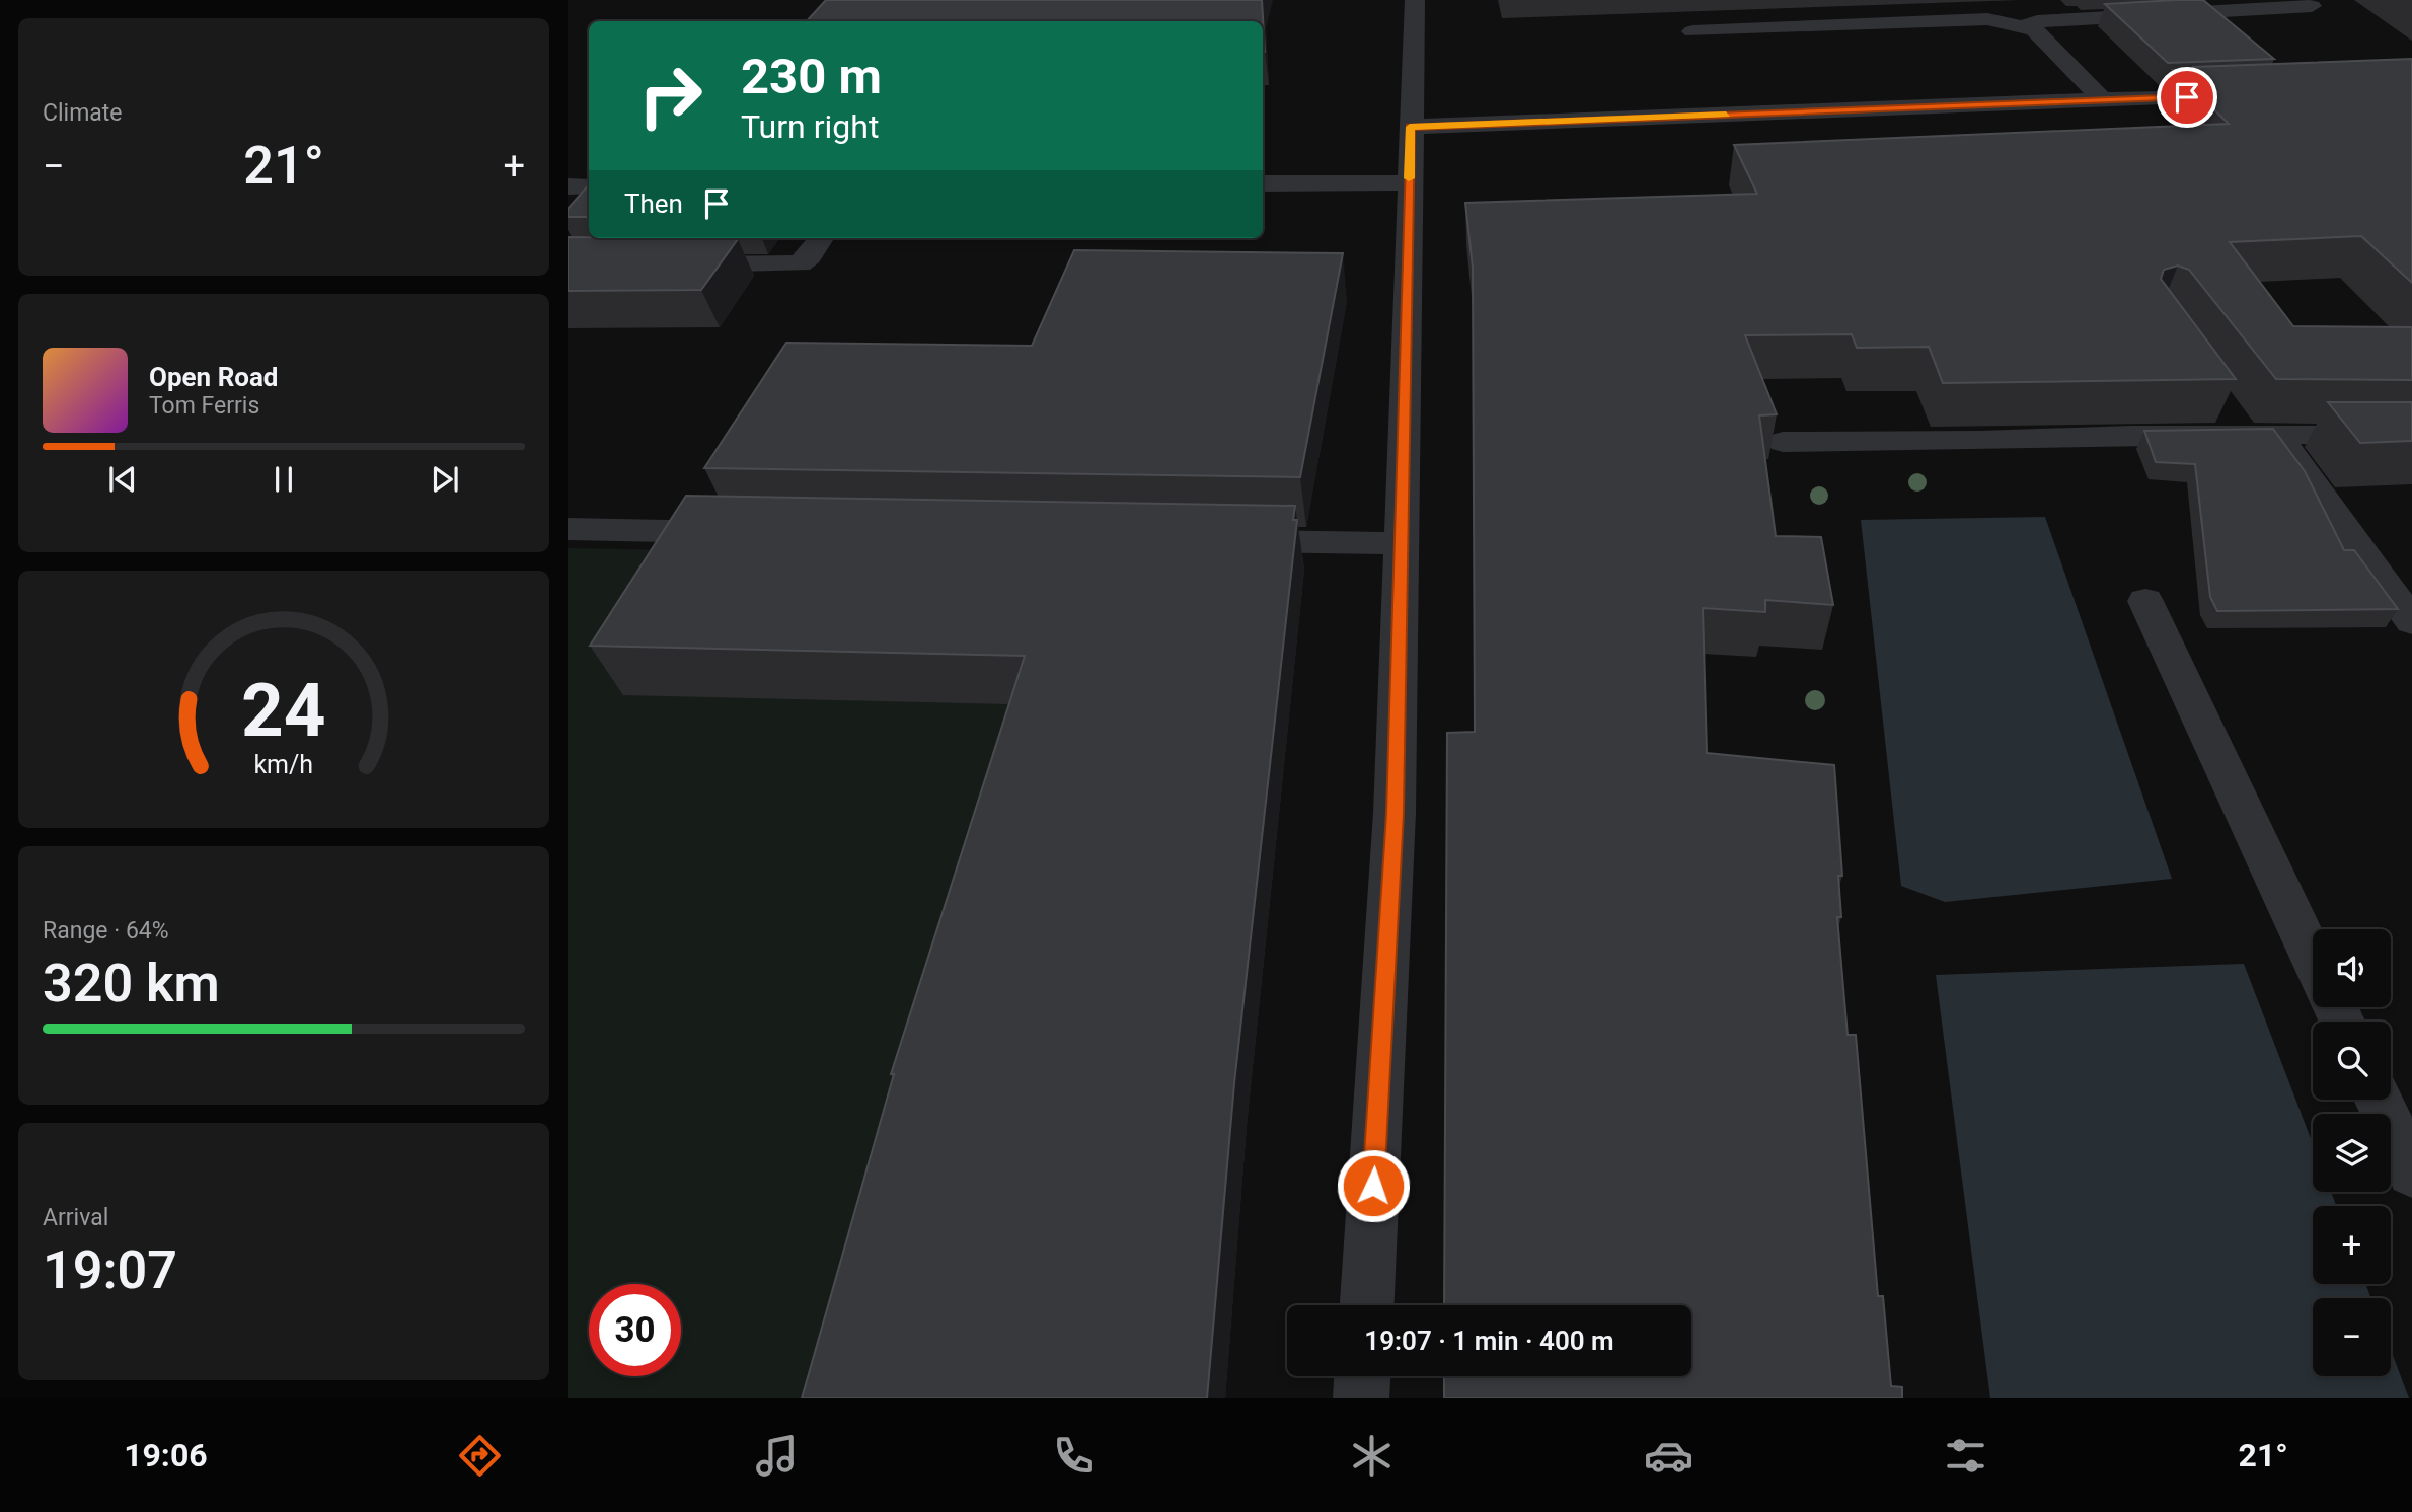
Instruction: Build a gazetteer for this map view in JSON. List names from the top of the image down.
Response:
{
  "page": {
    "tile": [
      "Climate",
      ["Range · 64%", "320 km"],
      ["Arrival", "19:07"]
    ],
    "turn": ["230 m", "Turn right"],
    "heat": ["−", "21°", "+"],
    "then": "Then",
    "song": ["Open Road", "Tom Ferris"],
    "map_buttons": ["+", "−"],
    "limit": "30",
    "trip": "19:07 · 1 min · 400 m",
    "tabs": ["19:06", "21°"],
    "gauge": ["24", "km/h"]
  }
}
